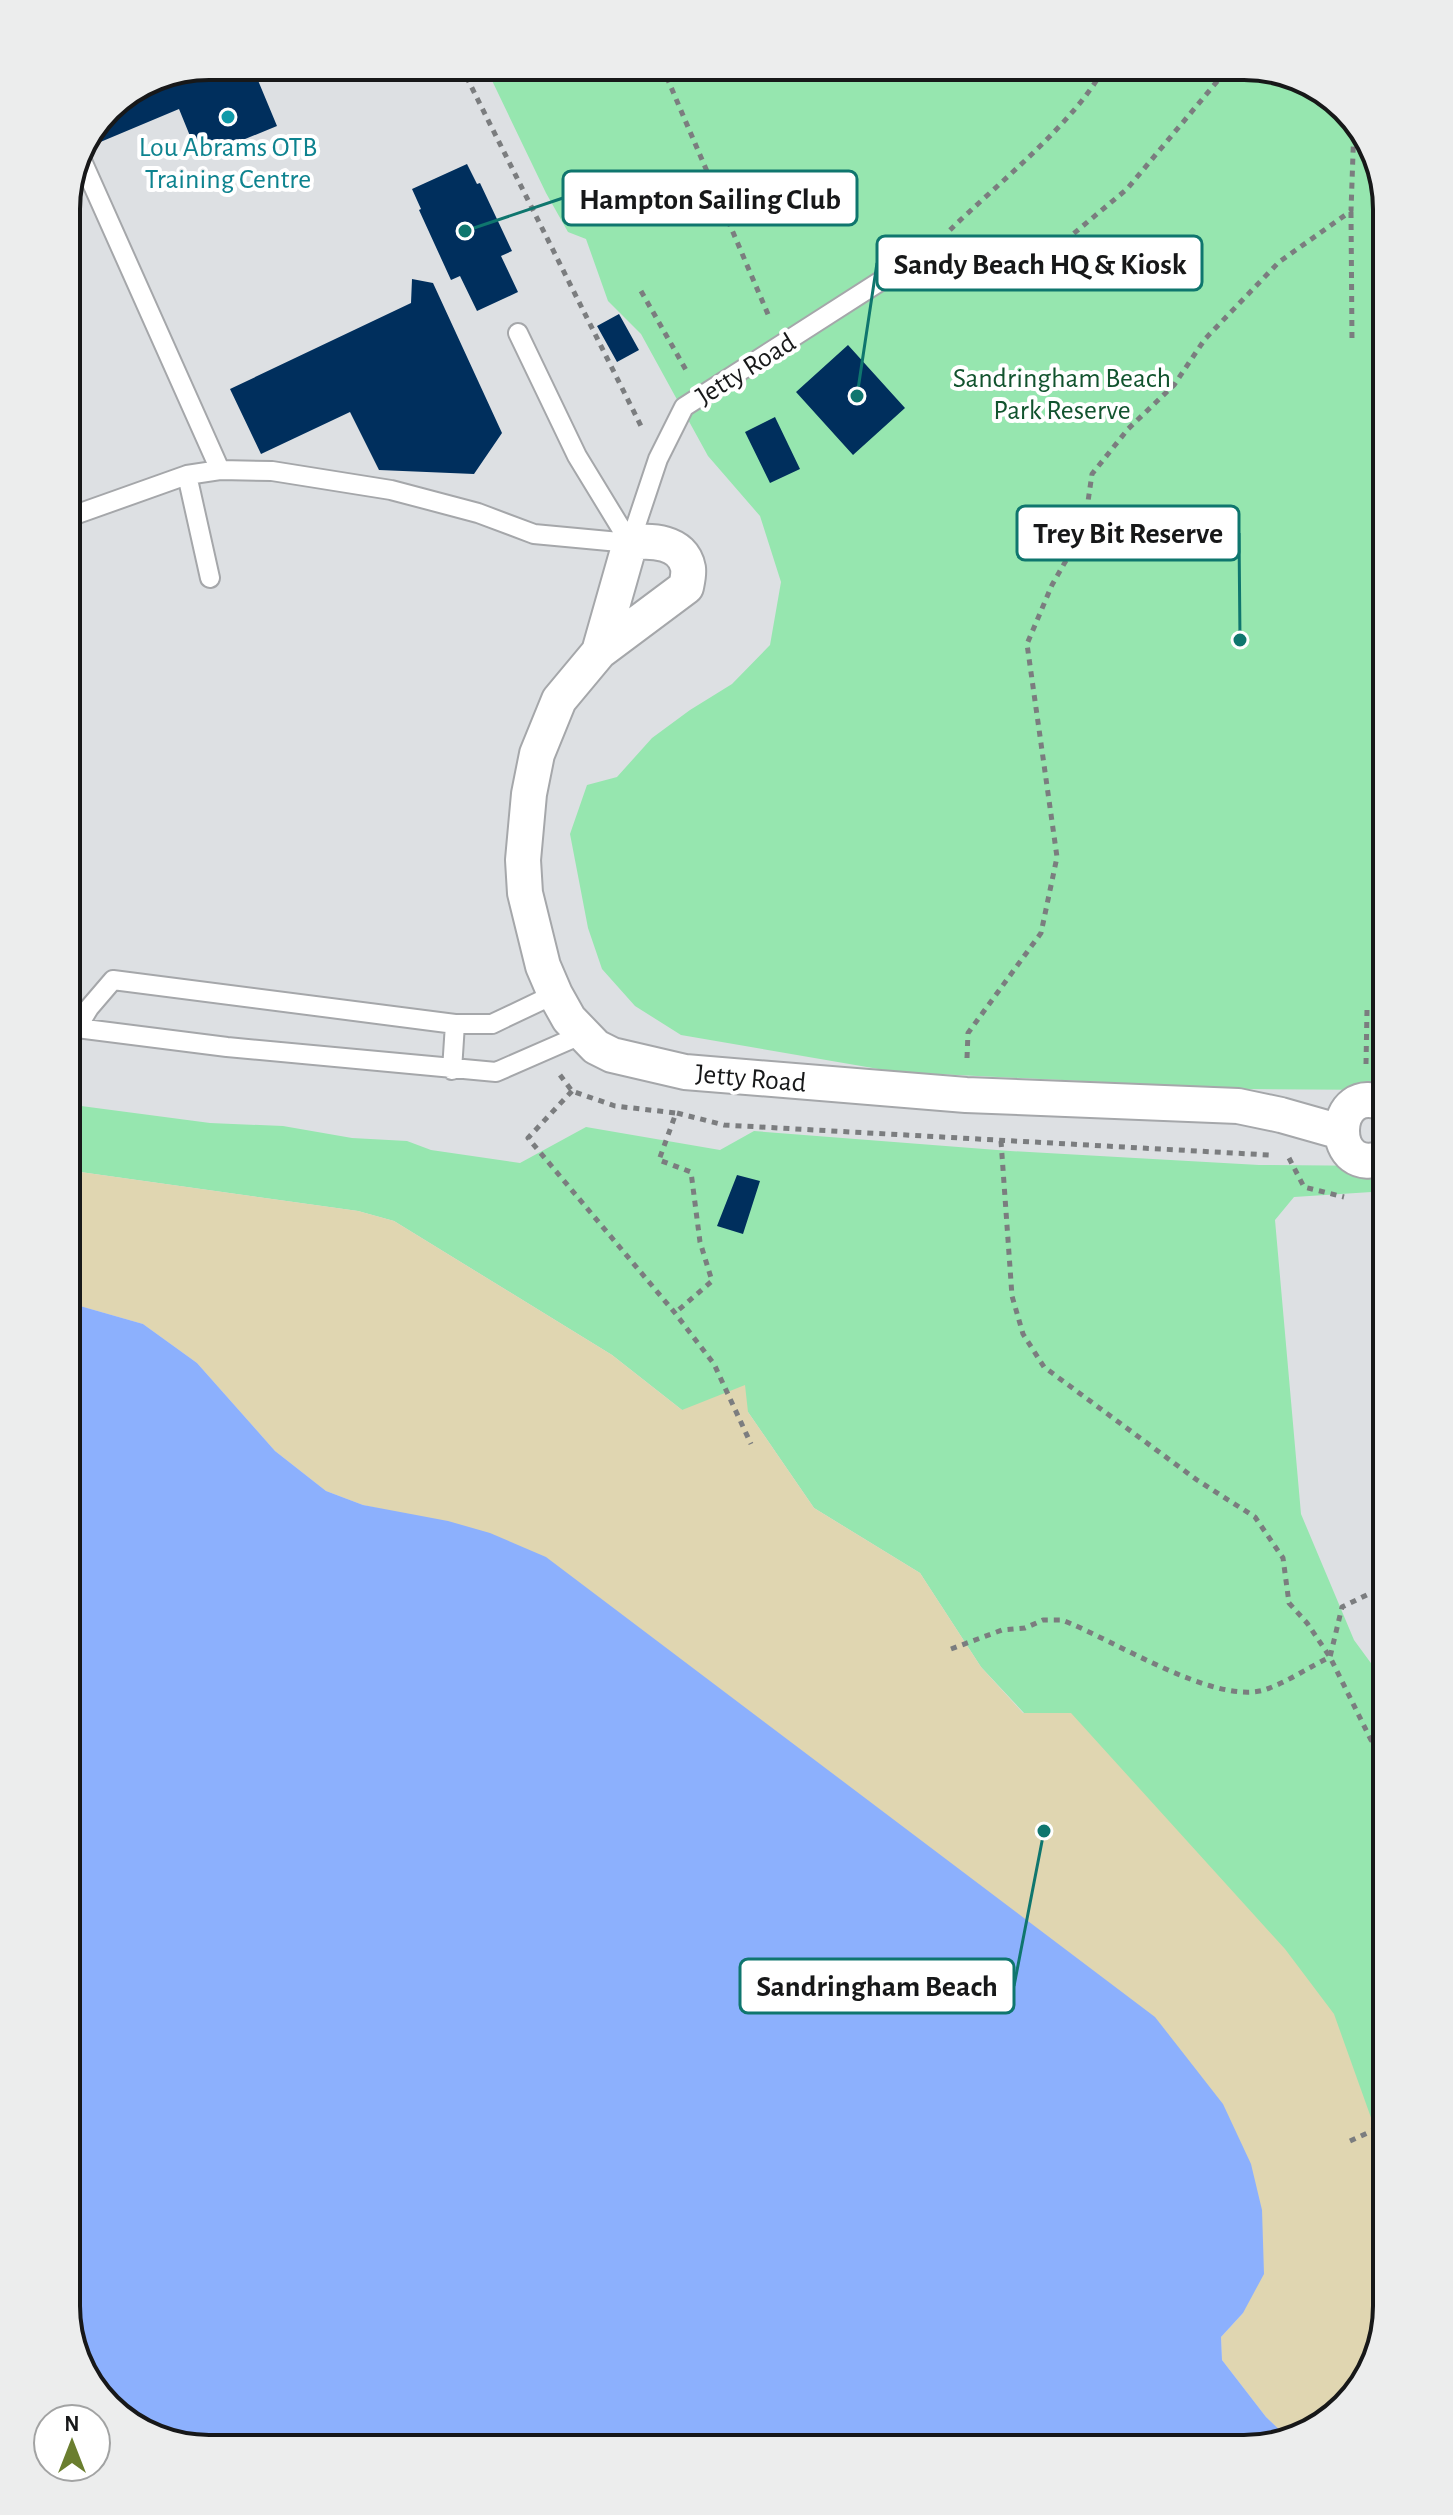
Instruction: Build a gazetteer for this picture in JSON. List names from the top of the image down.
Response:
{
  "streets": {
    "street": ["Jetty Road"]
  },
  "parks": ["Sandringham Beach Park Reserve"],
  "places": [
    "Lou Abrams OTB Training Centre",
    "Hampton Sailing Club",
    "Sandy Beach HQ & Kiosk",
    "Trey Bit Reserve",
    "Sandringham Beach"
  ],
  "north": "top"
}
